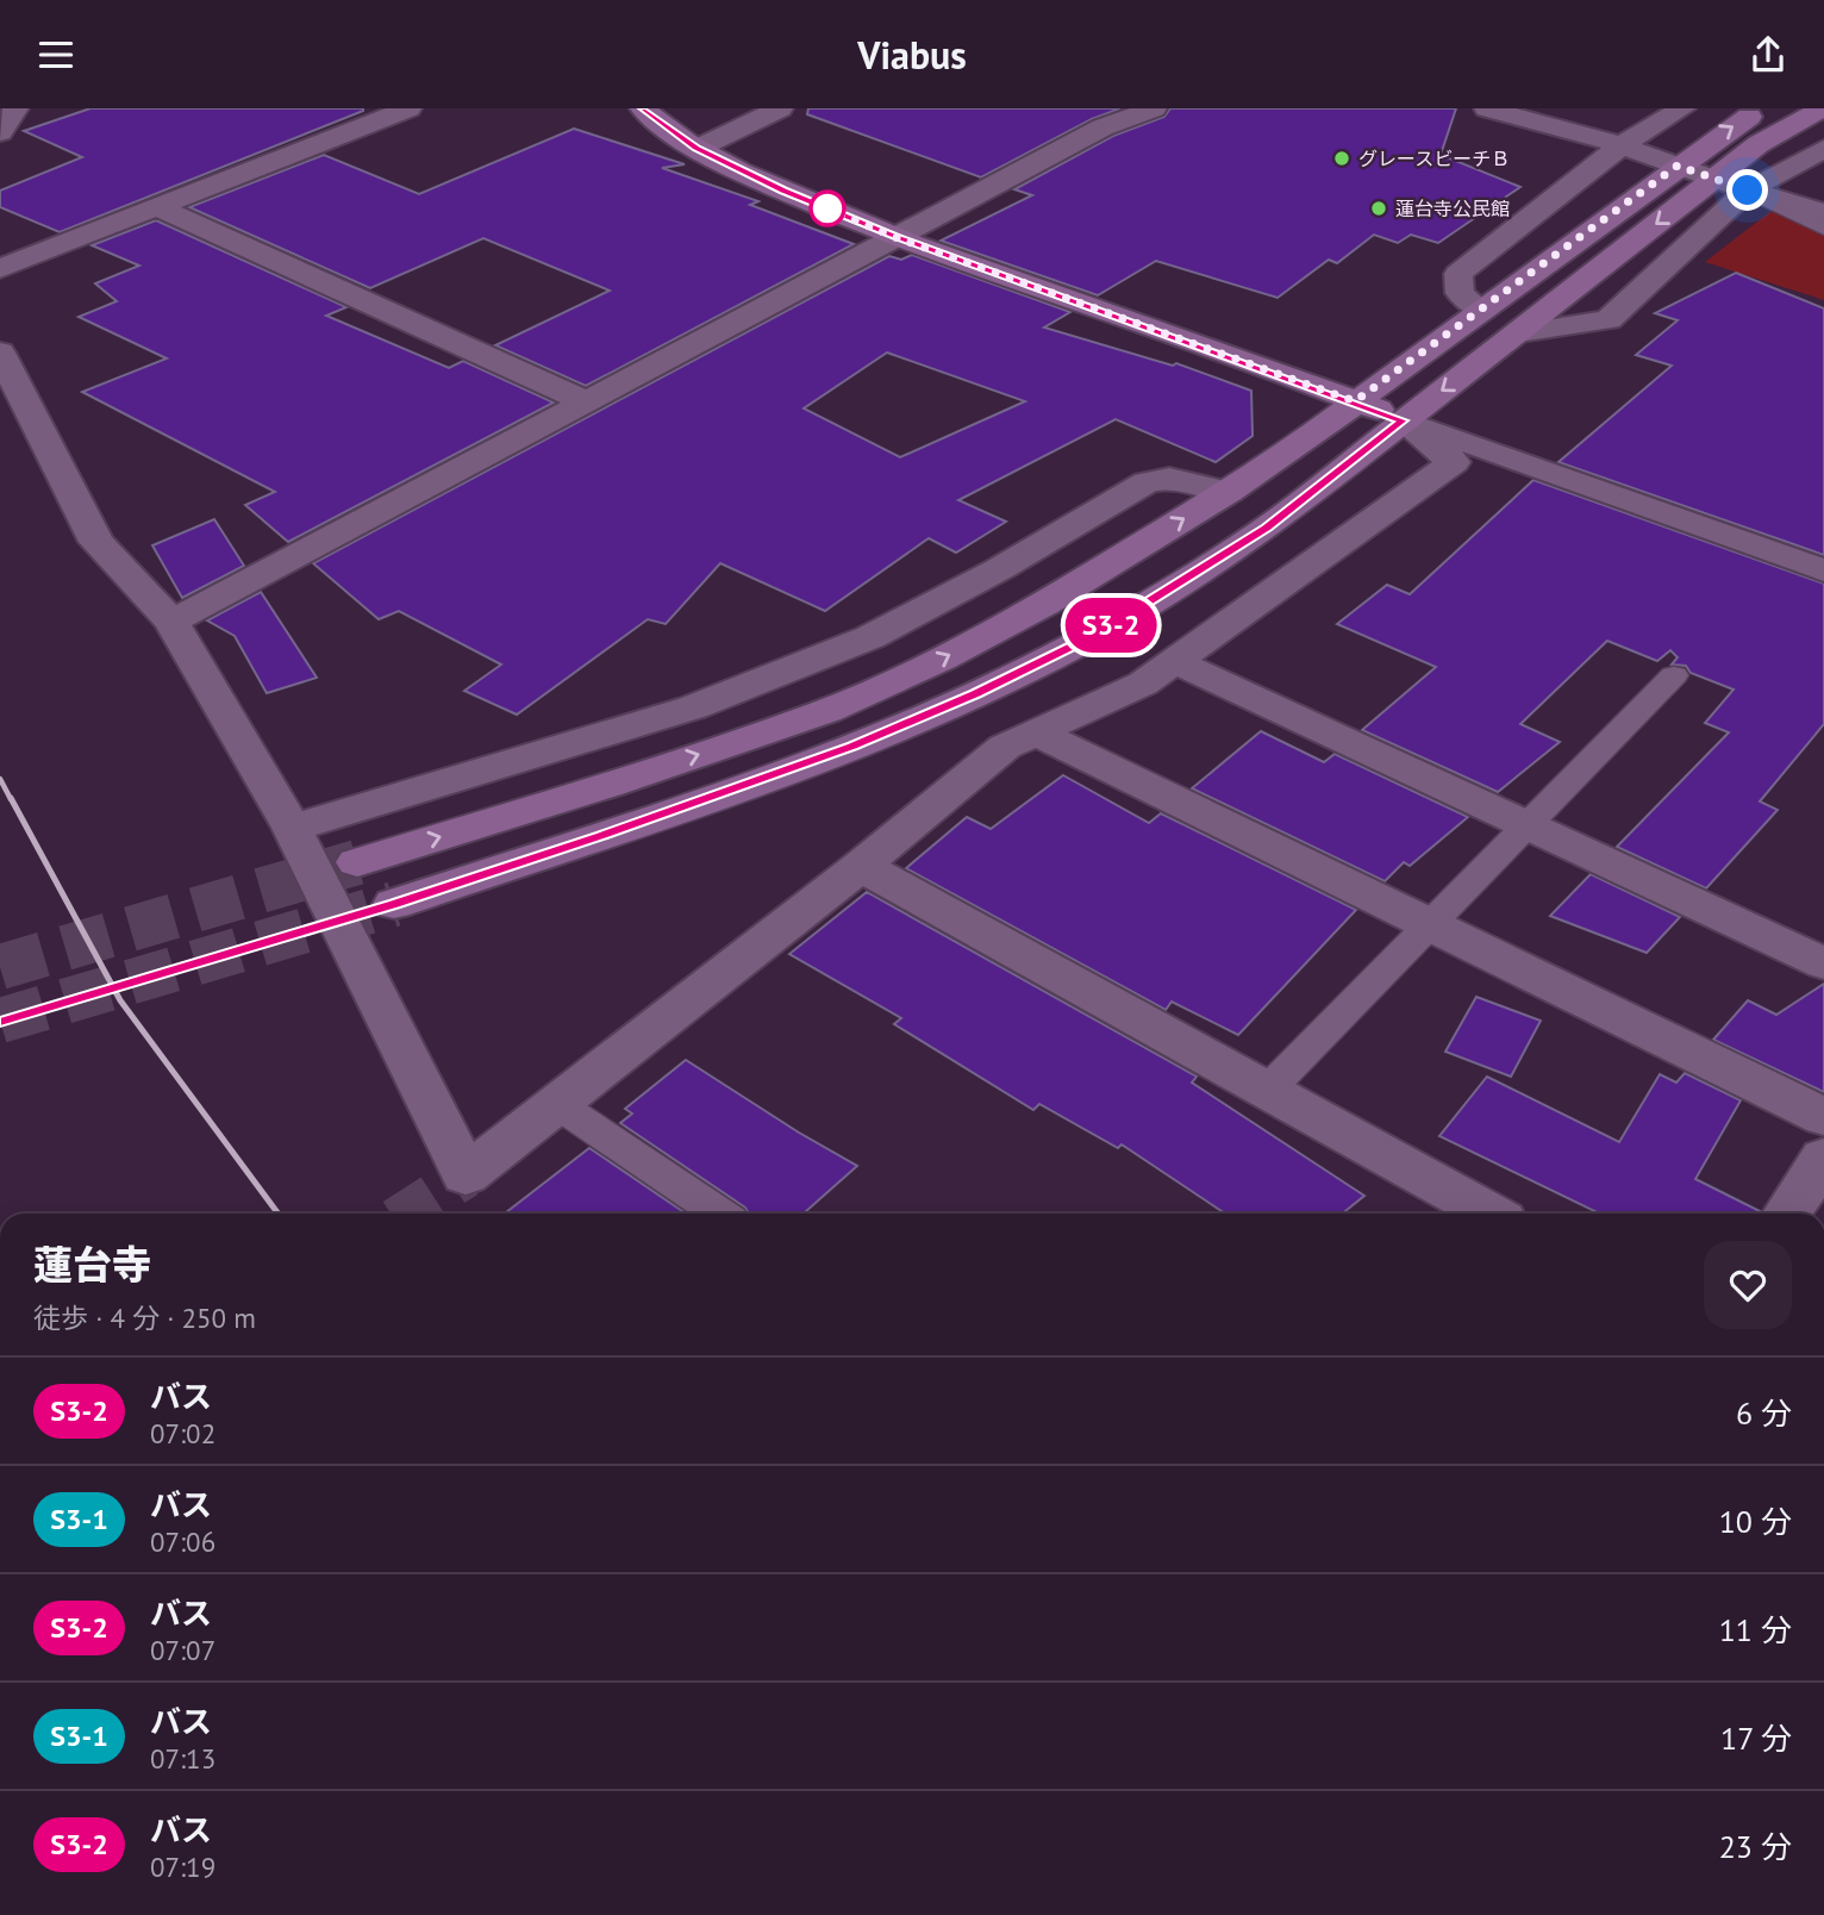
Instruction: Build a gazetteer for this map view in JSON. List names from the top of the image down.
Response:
{
  "places": ["グレースビーチＢ", "蓮台寺公民館"],
  "lines": ["bus line S3-2"],
  "page": {
    "header": "Viabus",
    "on_map": "S3-2",
    "heading": ["蓮台寺", "徒歩 · 4 分 · 250 m"],
    "list": [
      {
        "mark": "S3-2",
        "name": "バス",
        "note": "07:02",
        "value": "6 分"
      },
      {
        "mark": "S3-1",
        "name": "バス",
        "note": "07:06",
        "value": "10 分"
      },
      {
        "mark": "S3-2",
        "name": "バス",
        "note": "07:07",
        "value": "11 分"
      },
      {
        "mark": "S3-1",
        "name": "バス",
        "note": "07:13",
        "value": "17 分"
      },
      {
        "mark": "S3-2",
        "name": "バス",
        "note": "07:19",
        "value": "23 分"
      }
    ]
  }
}
